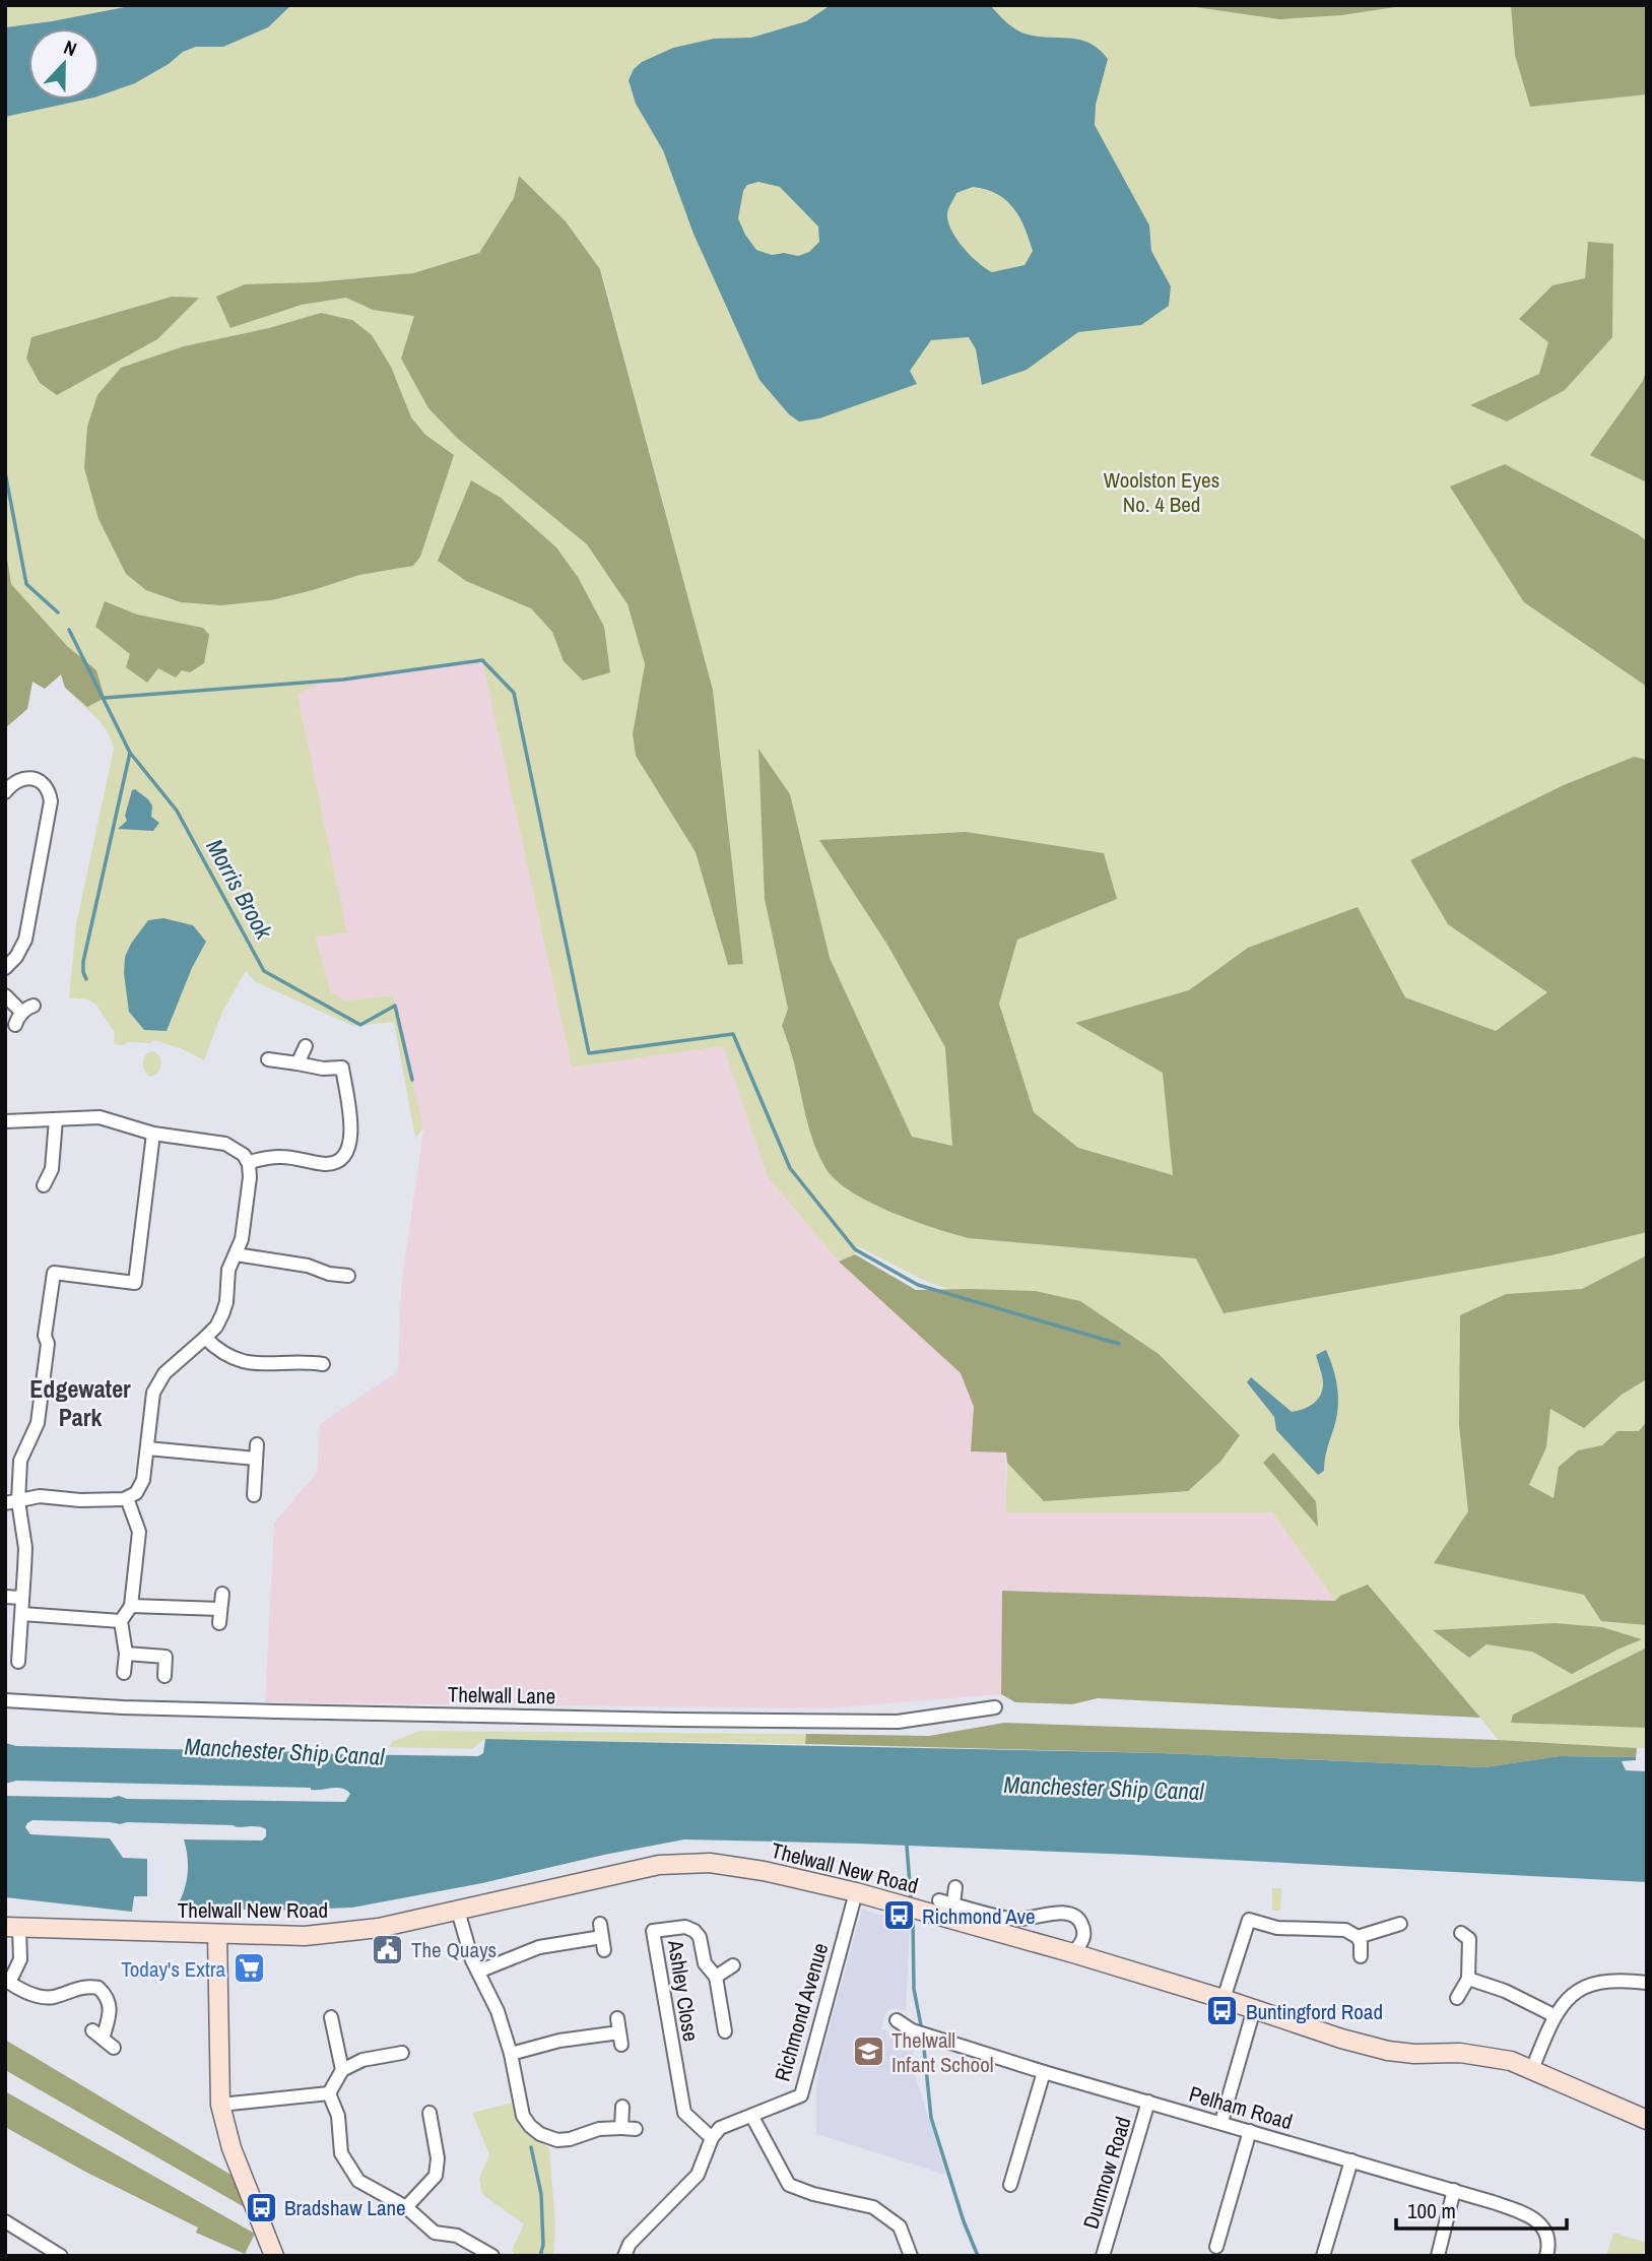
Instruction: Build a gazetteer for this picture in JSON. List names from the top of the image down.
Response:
{
  "streets": {
    "main road": ["Thelwall New Road"],
    "street": [
      "Thelwall Lane",
      "Ashley Close",
      "Richmond Avenue",
      "Pelham Road",
      "Dunmow Road"
    ]
  },
  "crossings": [
    ["Thelwall New Road", "Richmond Avenue"],
    ["Ashley Close", "Richmond Avenue"],
    ["Pelham Road", "Dunmow Road"]
  ],
  "districts": ["Edgewater Park"],
  "water": ["Morris Brook", "Manchester Ship Canal"],
  "parks": ["Woolston Eyes No. 4 Bed"],
  "places": {
    "bus stop": ["Richmond Ave", "Buntingford Road", "Bradshaw Lane"],
    "public building": ["The Quays"],
    "supermarket": ["Today's Extra"],
    "school or university": ["Thelwall Infant School"]
  },
  "scale_bar": "100 m",
  "north": "top"
}
